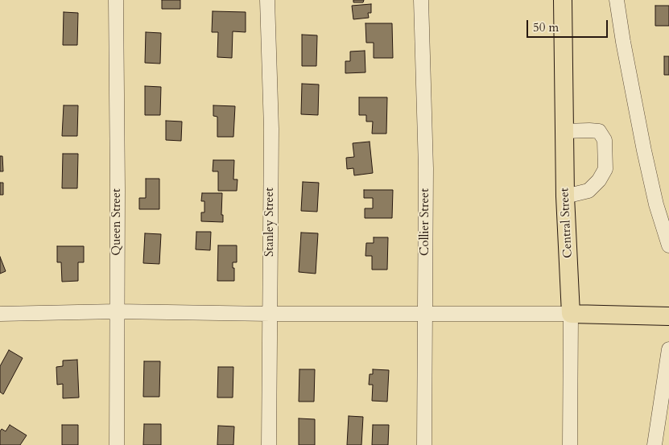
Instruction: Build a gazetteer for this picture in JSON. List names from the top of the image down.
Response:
{
  "streets": {
    "main road": ["Central Street"],
    "street": ["Queen Street", "Stanley Street", "Collier Street"]
  },
  "scale_bar": "50 m"
}
